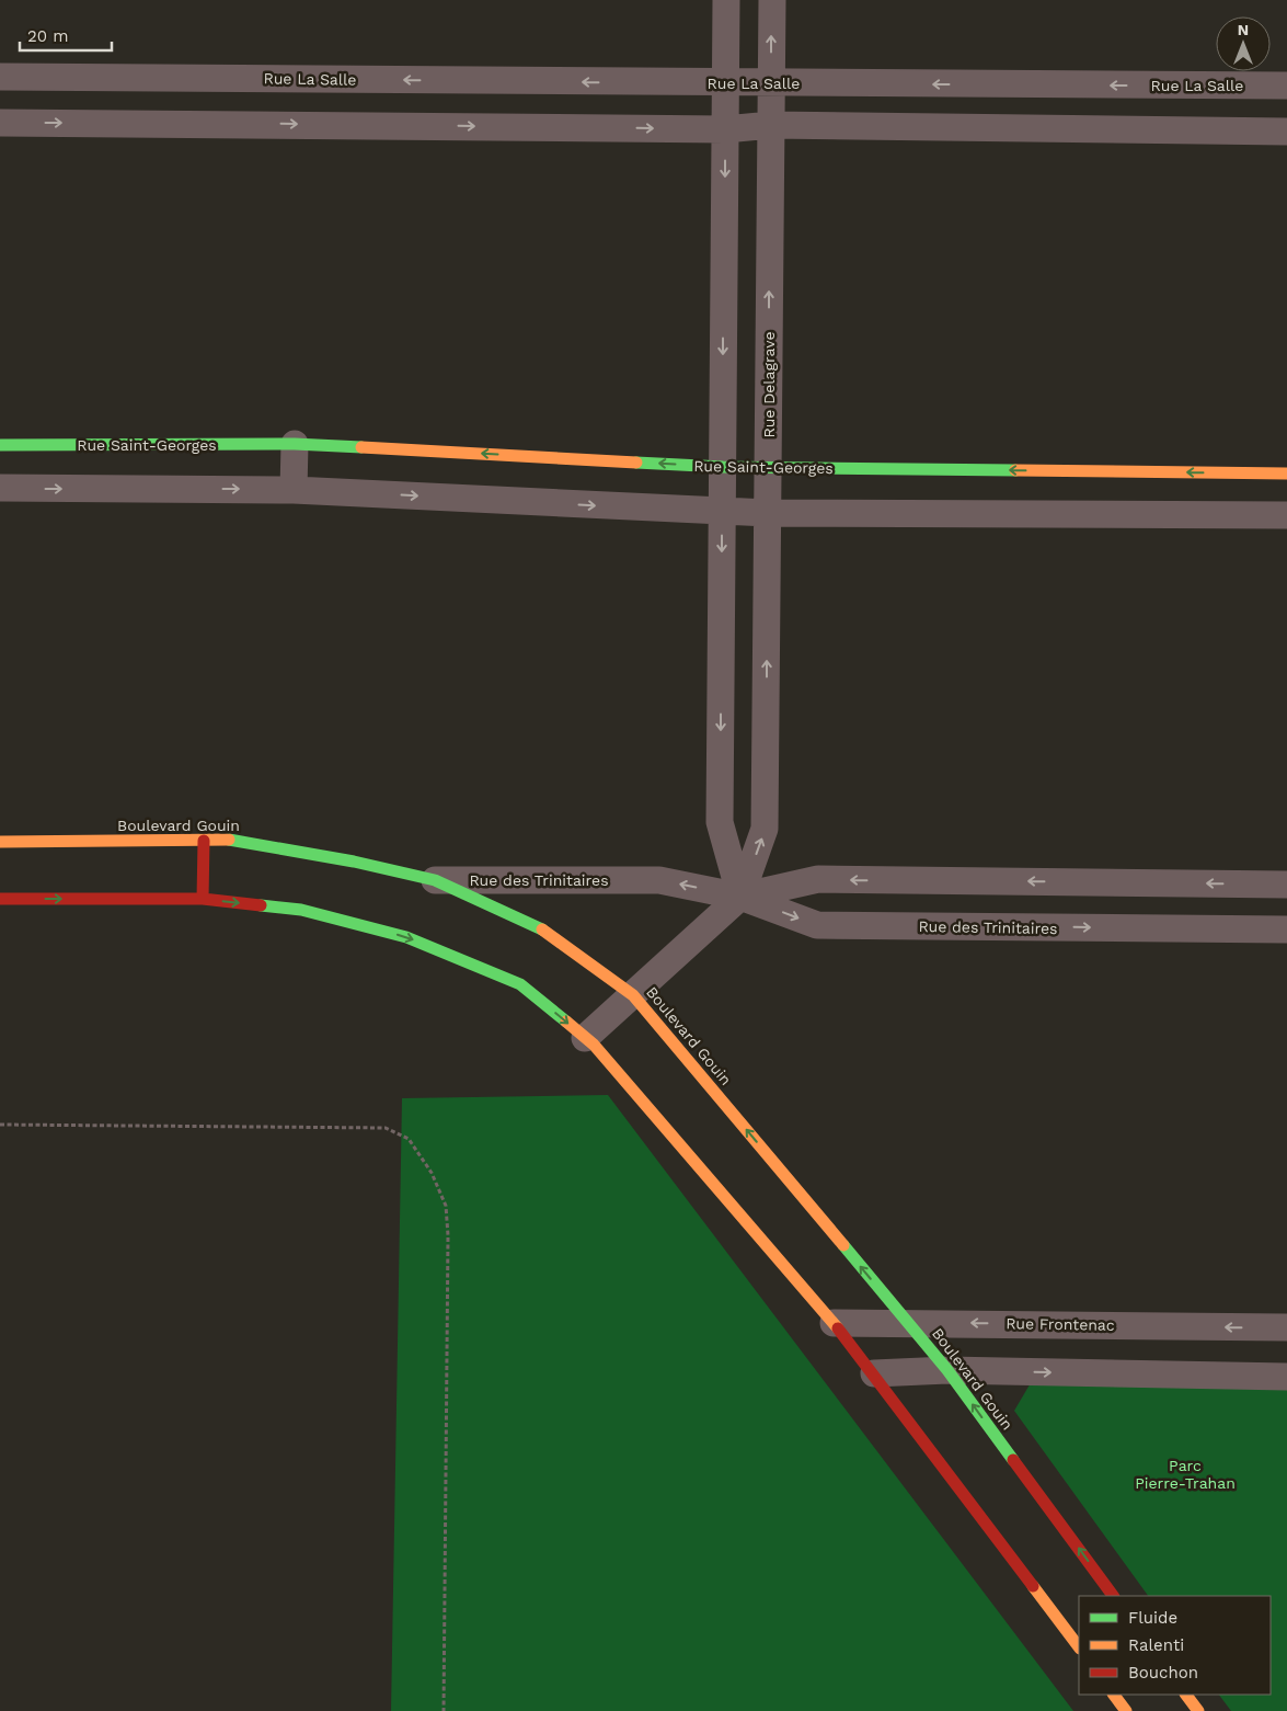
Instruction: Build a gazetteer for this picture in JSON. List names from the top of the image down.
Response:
{
  "streets": {
    "street": [
      "Rue La Salle",
      "Rue Delagrave",
      "Rue Saint-Georges",
      "Boulevard Gouin",
      "Rue des Trinitaires",
      "Rue Frontenac"
    ]
  },
  "crossings": [
    ["Rue La Salle", "Rue Delagrave"],
    ["Rue Delagrave", "Rue Saint-Georges"],
    ["Rue Delagrave", "Boulevard Gouin"],
    ["Rue Delagrave", "Rue des Trinitaires"],
    ["Boulevard Gouin", "Rue des Trinitaires"],
    ["Boulevard Gouin", "Rue Frontenac"]
  ],
  "parks": ["Parc Pierre-Trahan"],
  "legend": ["Fluide", "Ralenti", "Bouchon"],
  "scale_bar": "20 m",
  "north": "top"
}
